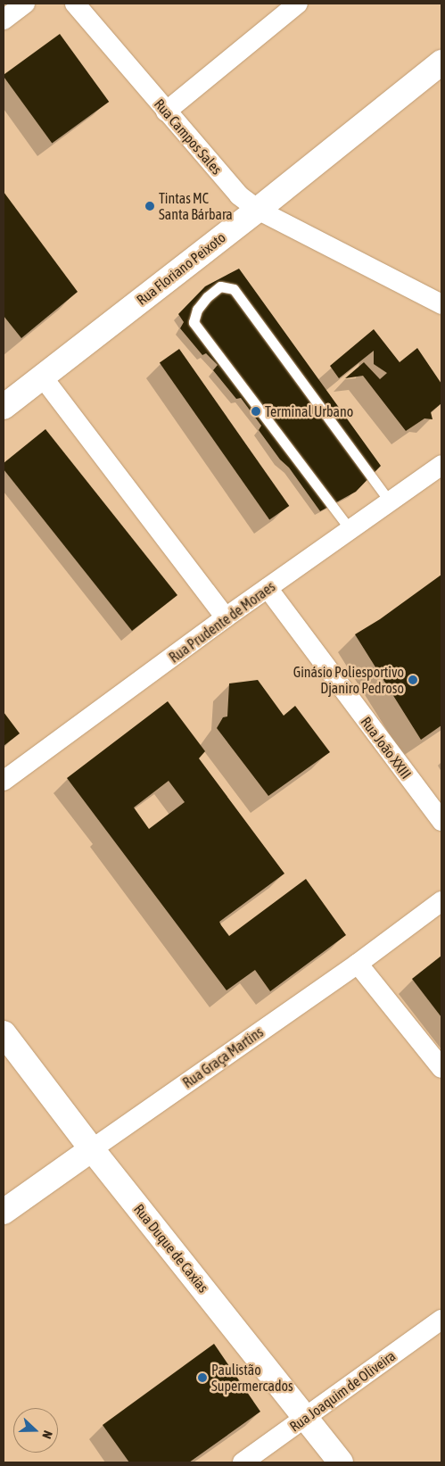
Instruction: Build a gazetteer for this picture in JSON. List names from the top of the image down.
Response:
{
  "streets": {
    "main road": ["Rua Floriano Peixoto", "Rua Graça Martins", "Rua Duque de Caxias"],
    "street": [
      "Rua Campos Sales",
      "Rua Prudente de Moraes",
      "Rua João XXIII",
      "Rua Joaquim de Oliveira"
    ]
  },
  "crossings": [
    ["Rua Campos Sales", "Rua Floriano Peixoto"],
    ["Rua Prudente de Moraes", "Rua João XXIII"],
    ["Rua Graça Martins", "Rua Duque de Caxias"],
    ["Rua Duque de Caxias", "Rua Joaquim de Oliveira"]
  ],
  "places": [
    "Tintas MC Santa Bárbara",
    "Terminal Urbano",
    "Ginásio Poliesportivo Djaniro Pedroso",
    "Paulistão Supermercados"
  ],
  "north": "right"
}
